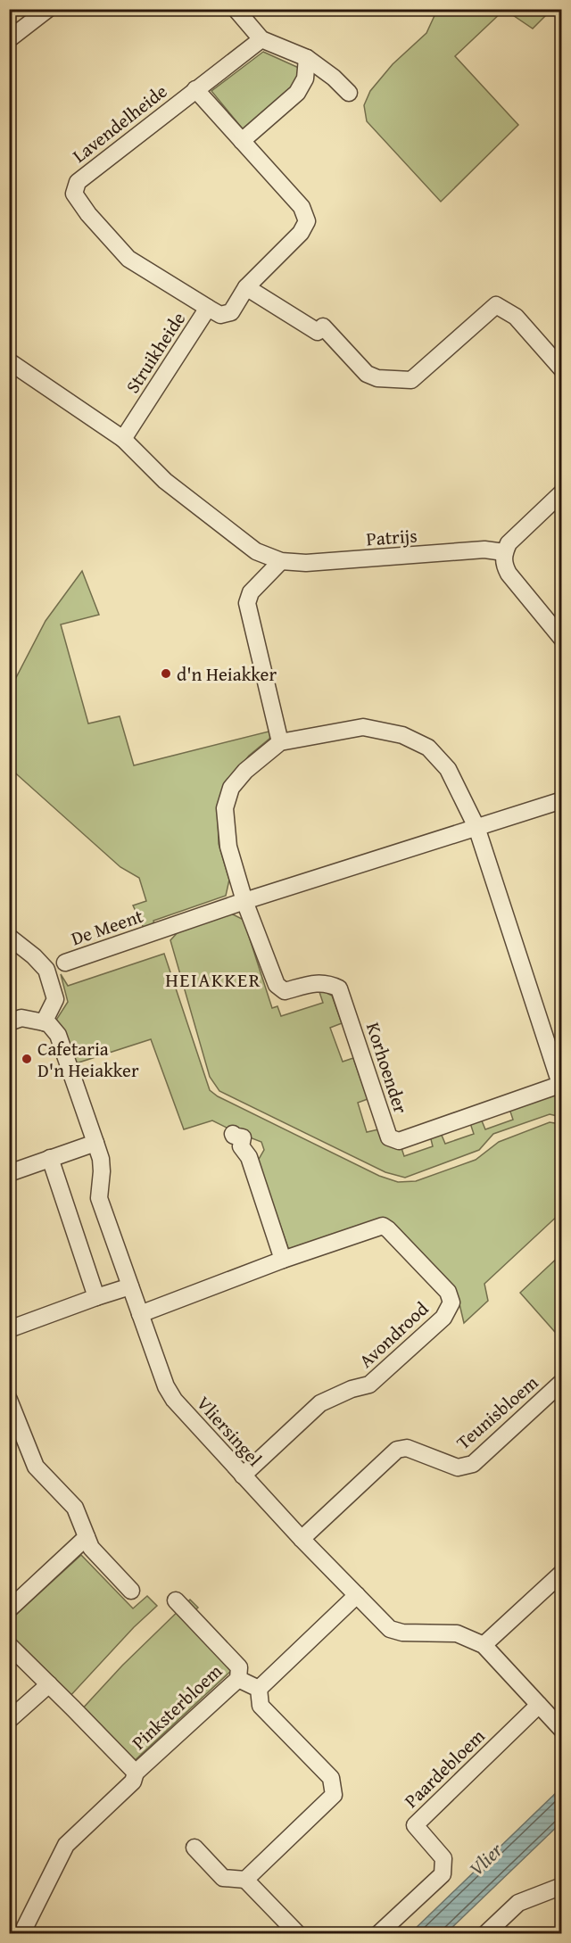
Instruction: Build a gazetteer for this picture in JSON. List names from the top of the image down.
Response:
{
  "streets": {
    "street": [
      "Lavendelheide",
      "Struikheide",
      "Patrijs",
      "De Meent",
      "Korhoender",
      "Avondrood",
      "Teunisbloem",
      "Vliersingel",
      "Pinksterbloem",
      "Paardebloem"
    ]
  },
  "crossings": [
    ["Lavendelheide", "Struikheide"],
    ["Struikheide", "Patrijs"],
    ["De Meent", "Korhoender"],
    ["Avondrood", "Vliersingel"],
    ["Teunisbloem", "Vliersingel"],
    ["Vliersingel", "Paardebloem"]
  ],
  "districts": ["HEIAKKER"],
  "water": ["Vlier"],
  "places": ["d'n Heiakker", "Cafetaria D'n Heiakker"]
}
